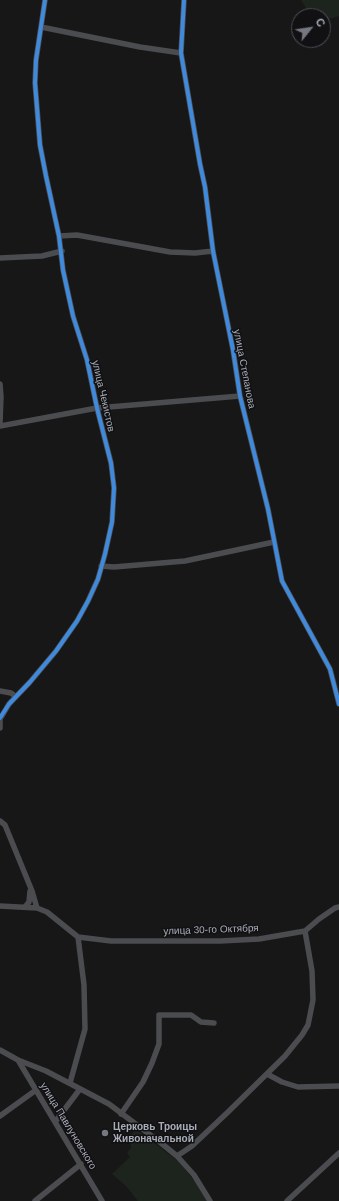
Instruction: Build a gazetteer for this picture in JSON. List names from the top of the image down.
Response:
{
  "streets": {
    "street": [
      "улица Степанова",
      "улица Чекистов",
      "улица 30-го Октября",
      "улица Павлуновского"
    ]
  },
  "places": ["Церковь Троицы Живоначальной"],
  "north": "top right"
}
